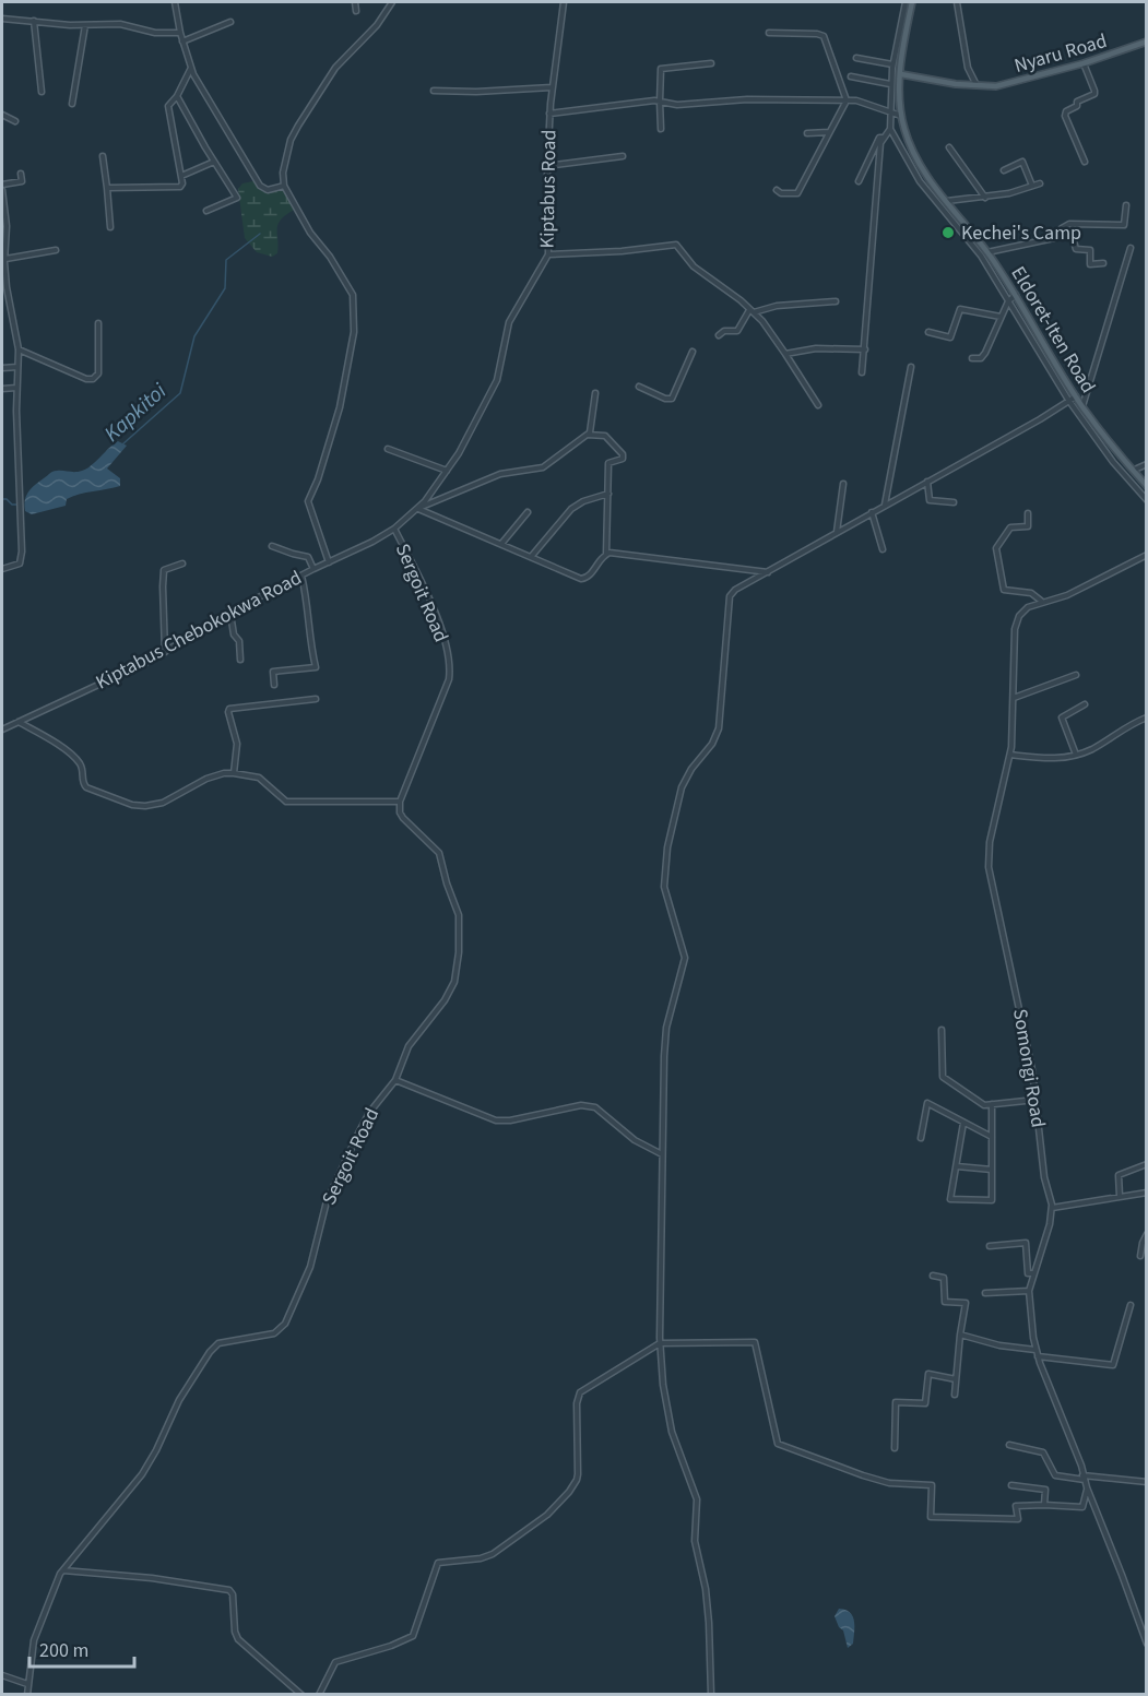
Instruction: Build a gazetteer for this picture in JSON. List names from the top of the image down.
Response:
{
  "streets": {
    "main road": ["Nyaru Road", "Eldoret-Iten Road"],
    "street": [
      "Kiptabus Road",
      "Sergoit Road",
      "Kiptabus Chebokokwa Road",
      "Somongi Road"
    ]
  },
  "crossings": [
    ["Nyaru Road", "Eldoret-Iten Road"],
    ["Kiptabus Road", "Sergoit Road"],
    ["Kiptabus Road", "Kiptabus Chebokokwa Road"],
    ["Sergoit Road", "Kiptabus Chebokokwa Road"]
  ],
  "water": ["Kapkitoi"],
  "places": ["Kechei's Camp"],
  "scale_bar": "200 m"
}
